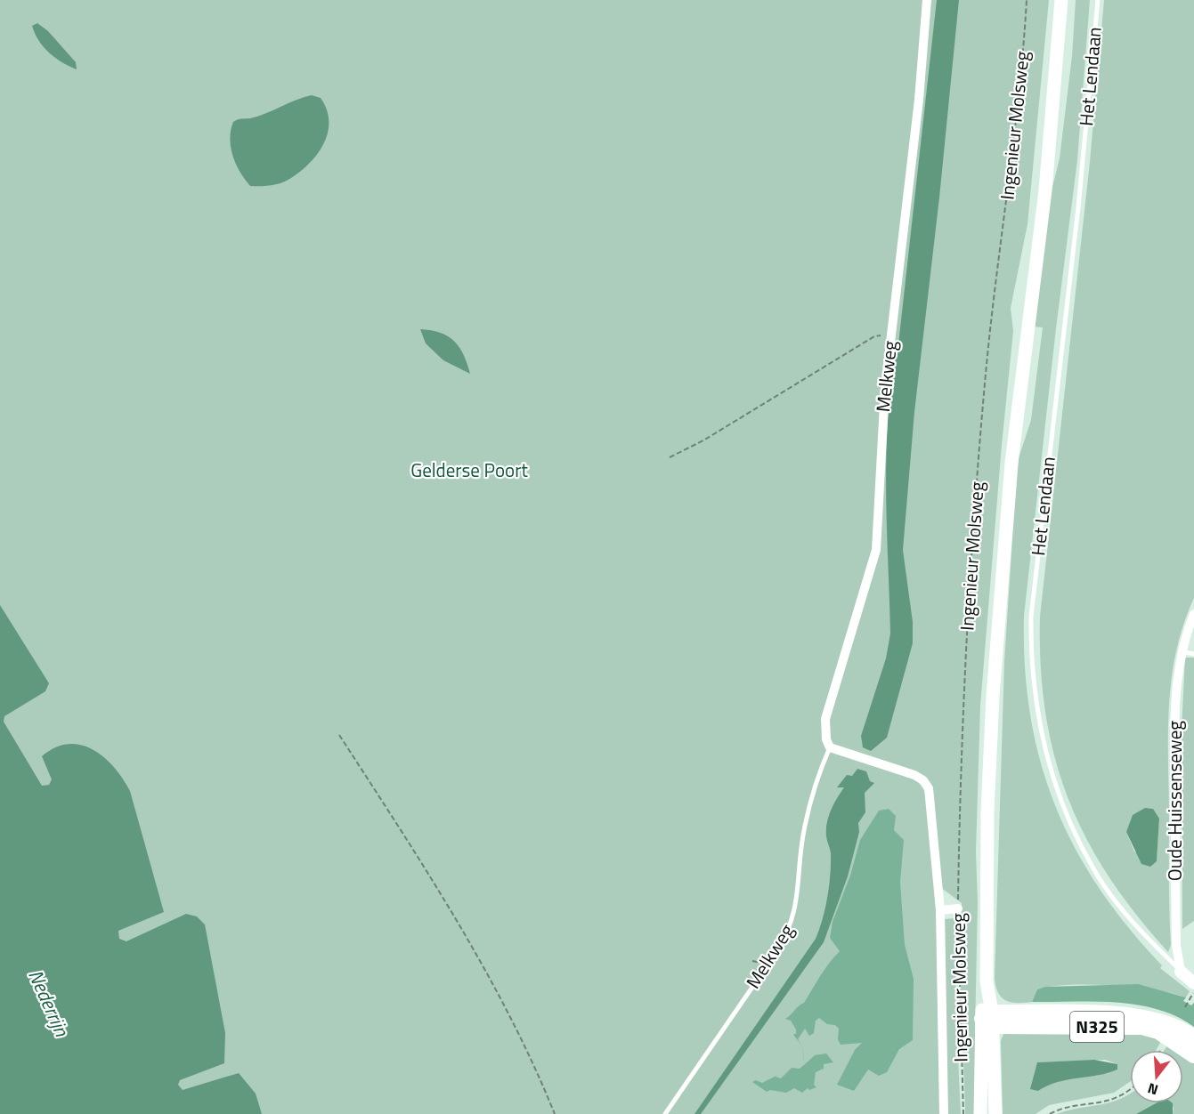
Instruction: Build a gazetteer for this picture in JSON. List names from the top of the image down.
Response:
{
  "streets": {
    "highway": ["N325"],
    "main road": ["Ingenieur Molsweg"],
    "street": ["Melkweg", "Oude Huissenseweg"],
    "lane": ["Het Lendaan"]
  },
  "crossings": [
    ["Het Lendaan", "Oude Huissenseweg"],
    ["Ingenieur Molsweg", "N325"]
  ],
  "water": ["Nederrijn"],
  "parks": ["Gelderse Poort"],
  "north": "bottom"
}
